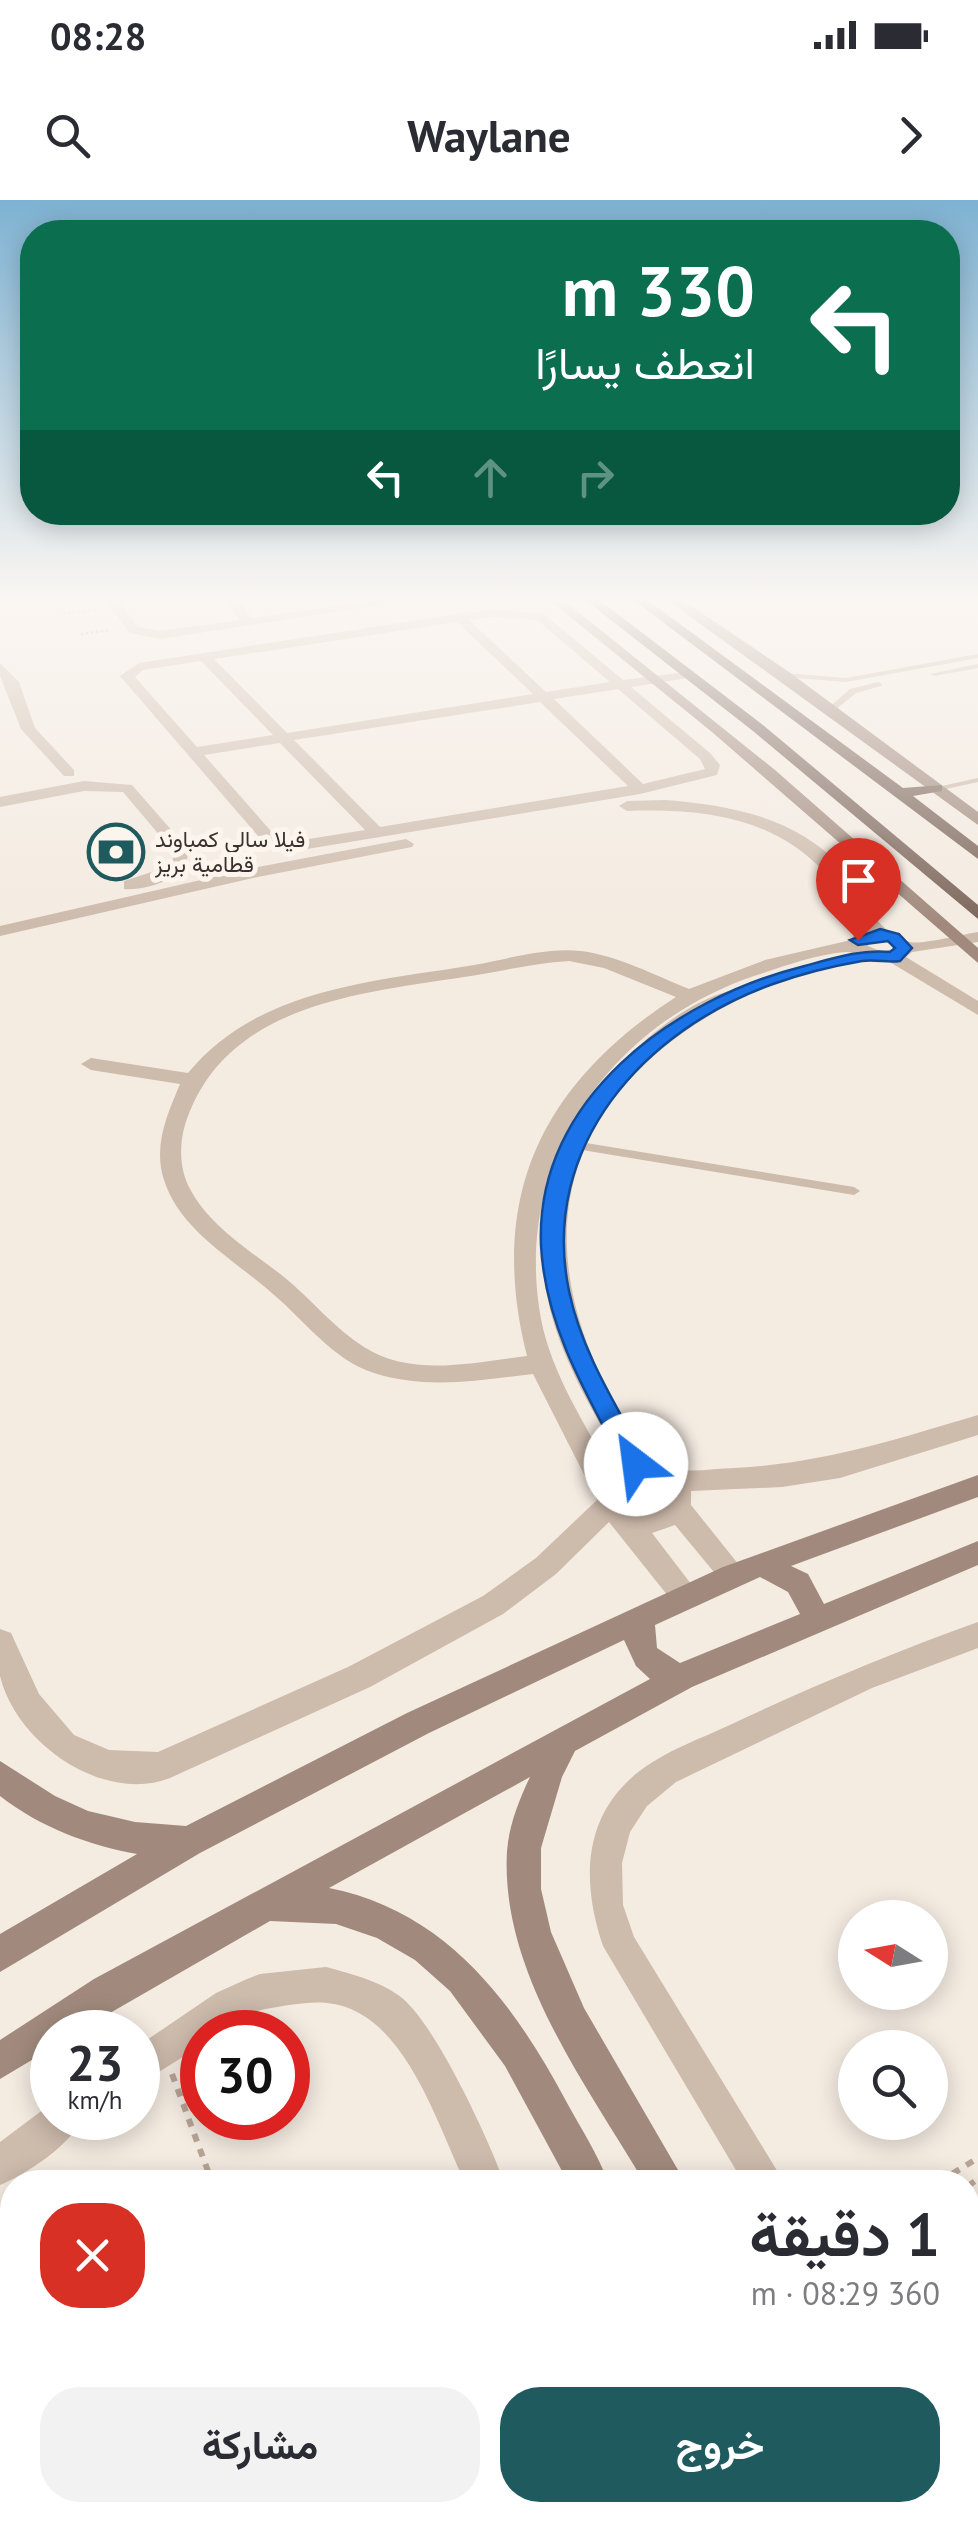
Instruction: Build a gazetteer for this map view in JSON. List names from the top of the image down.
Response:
{
  "places": {
    "bank": ["فيلا سالى كمباوند قطامية بريز"]
  },
  "north": "left",
  "page": {
    "status": "08:28",
    "header": "Waylane",
    "turn": ["330 m", "انعطف يسارًا"],
    "speed": "23 km/h",
    "limit": "30",
    "heading": ["1 دقيقة", "360 m · 08:29"],
    "buttons": ["خروج", "مشاركة"]
  }
}
